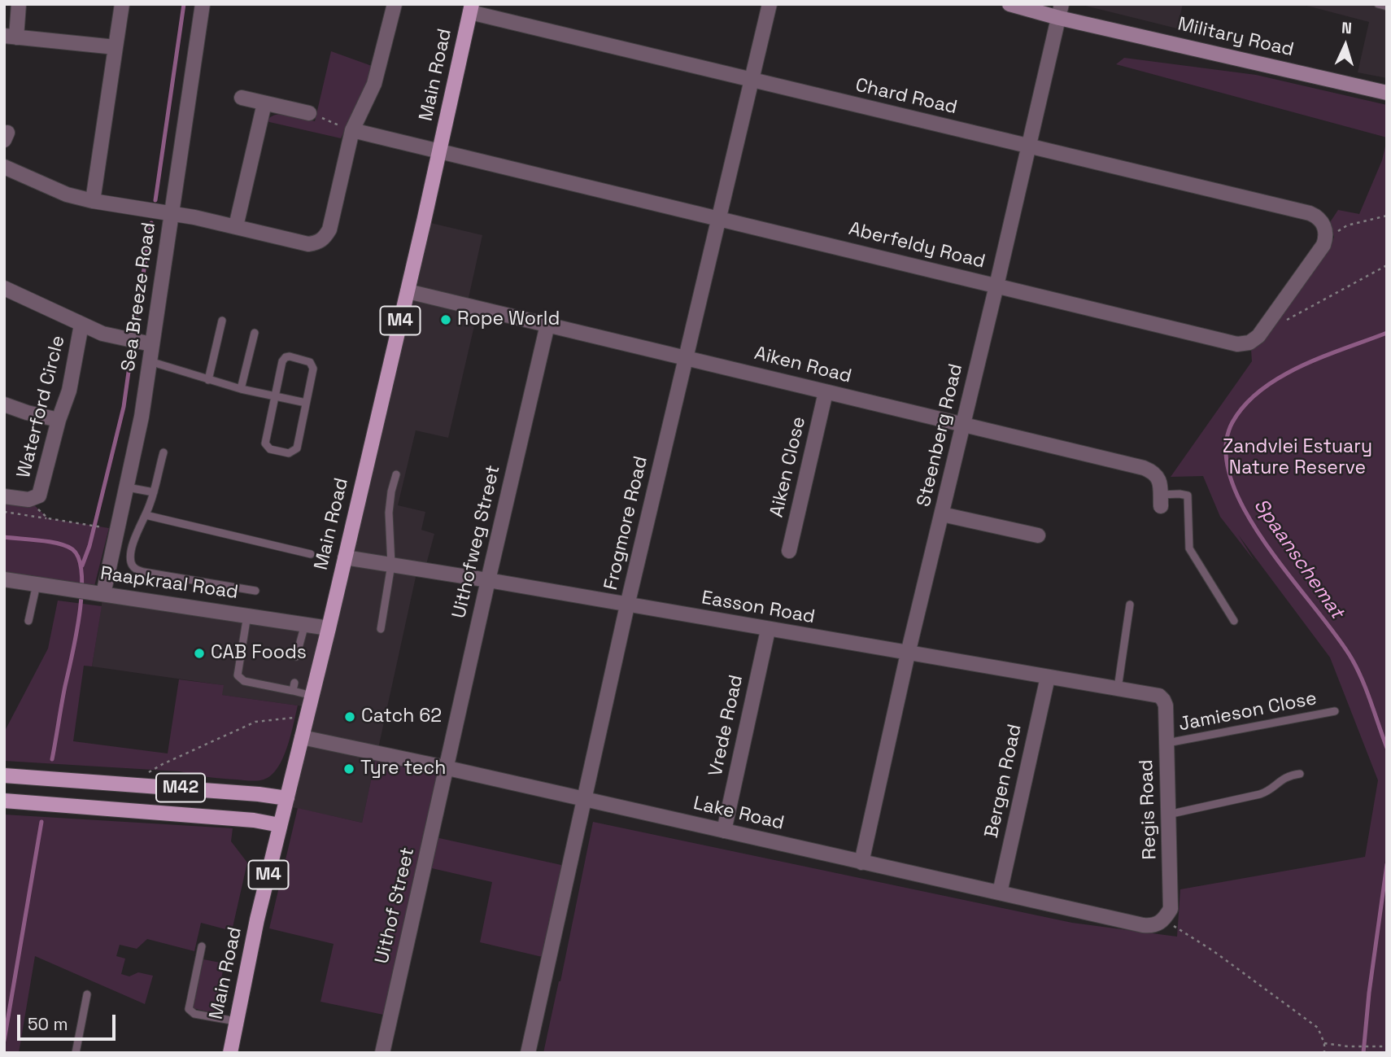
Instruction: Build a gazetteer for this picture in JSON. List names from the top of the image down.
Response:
{
  "streets": {
    "main road": [
      "Military Road",
      "Main Road",
      "M4",
      "M42"
    ],
    "street": [
      "Chard Road",
      "Aberfeldy Road",
      "Sea Breeze Road",
      "Aiken Road",
      "Waterford Circle",
      "Steenberg Road",
      "Aiken Close",
      "Frogmore Road",
      "Uithofweg Street",
      "Raapkraal Road",
      "Easson Road",
      "Vrede Road",
      "Bergen Road",
      "Regis Road",
      "Lake Road",
      "Uithof Street"
    ],
    "lane": ["Jamieson Close"]
  },
  "crossings": [
    ["Military Road", "Steenberg Road"],
    ["Main Road", "Chard Road"],
    ["Main Road", "Aberfeldy Road"],
    ["Main Road", "Aiken Road"],
    ["Main Road", "Raapkraal Road"],
    ["Main Road", "Easson Road"],
    ["Main Road", "M42"],
    ["Main Road", "Lake Road"],
    ["Chard Road", "Aberfeldy Road"],
    ["Chard Road", "Steenberg Road"],
    ["Chard Road", "Frogmore Road"],
    ["Aberfeldy Road", "Steenberg Road"],
    ["Aberfeldy Road", "Frogmore Road"],
    ["Sea Breeze Road", "Waterford Circle"],
    ["Sea Breeze Road", "Raapkraal Road"],
    ["Aiken Road", "Steenberg Road"],
    ["Aiken Road", "Aiken Close"],
    ["Aiken Road", "Frogmore Road"],
    ["Aiken Road", "Uithofweg Street"],
    ["Steenberg Road", "Easson Road"],
    ["Steenberg Road", "Lake Road"],
    ["Frogmore Road", "Easson Road"],
    ["Frogmore Road", "Lake Road"],
    ["Uithofweg Street", "Easson Road"],
    ["Uithofweg Street", "Lake Road"],
    ["Uithofweg Street", "Uithof Street"],
    ["Easson Road", "Vrede Road"],
    ["Easson Road", "Bergen Road"],
    ["Easson Road", "Regis Road"],
    ["Jamieson Close", "Regis Road"],
    ["Vrede Road", "Lake Road"],
    ["Bergen Road", "Lake Road"],
    ["Regis Road", "Lake Road"],
    ["Lake Road", "Uithof Street"]
  ],
  "water": ["Spaanschemat"],
  "parks": ["Zandvlei Estuary Nature Reserve"],
  "places": [
    "Rope World",
    "CAB Foods",
    "Catch 62",
    "Tyre tech"
  ],
  "scale_bar": "50 m",
  "north": "top"
}
